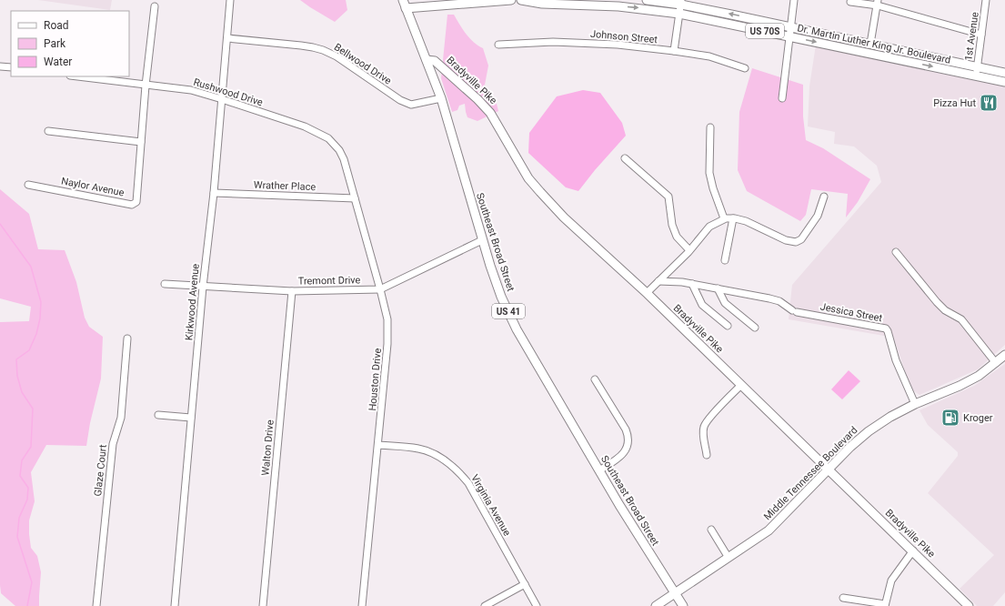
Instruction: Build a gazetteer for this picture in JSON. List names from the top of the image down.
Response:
{
  "streets": {
    "main road": [
      "US 70S",
      "Dr. Martin Luther King Jr. Boulevard",
      "Bradyville Pike",
      "Southeast Broad Street",
      "US 41",
      "Middle Tennessee Boulevard"
    ],
    "street": [
      "Johnson Street",
      "1st Avenue",
      "Bellwood Drive",
      "Rushwood Drive",
      "Wrather Place",
      "Naylor Avenue",
      "Tremont Drive",
      "Kirkwood Avenue",
      "Jessica Street",
      "Houston Drive",
      "Walton Drive",
      "Glaze Court",
      "Virginia Avenue"
    ]
  },
  "crossings": [
    ["1st Avenue", "Dr. Martin Luther King Jr. Boulevard"],
    ["Bellwood Drive", "Southeast Broad Street"],
    ["Bellwood Drive", "Kirkwood Avenue"],
    ["Bradyville Pike", "Southeast Broad Street"],
    ["Bradyville Pike", "Middle Tennessee Boulevard"],
    ["Rushwood Drive", "Naylor Avenue"],
    ["Rushwood Drive", "Kirkwood Avenue"],
    ["Rushwood Drive", "Houston Drive"],
    ["Wrather Place", "Kirkwood Avenue"],
    ["Wrather Place", "Houston Drive"],
    ["Southeast Broad Street", "Tremont Drive"],
    ["Southeast Broad Street", "Middle Tennessee Boulevard"],
    ["Tremont Drive", "Kirkwood Avenue"],
    ["Tremont Drive", "Houston Drive"],
    ["Tremont Drive", "Walton Drive"],
    ["Jessica Street", "Middle Tennessee Boulevard"],
    ["Houston Drive", "Virginia Avenue"]
  ],
  "places": {
    "restaurant": ["Pizza Hut"],
    "fuel station": ["Kroger"]
  },
  "legend": ["Road", "Park", "Water"]
}
